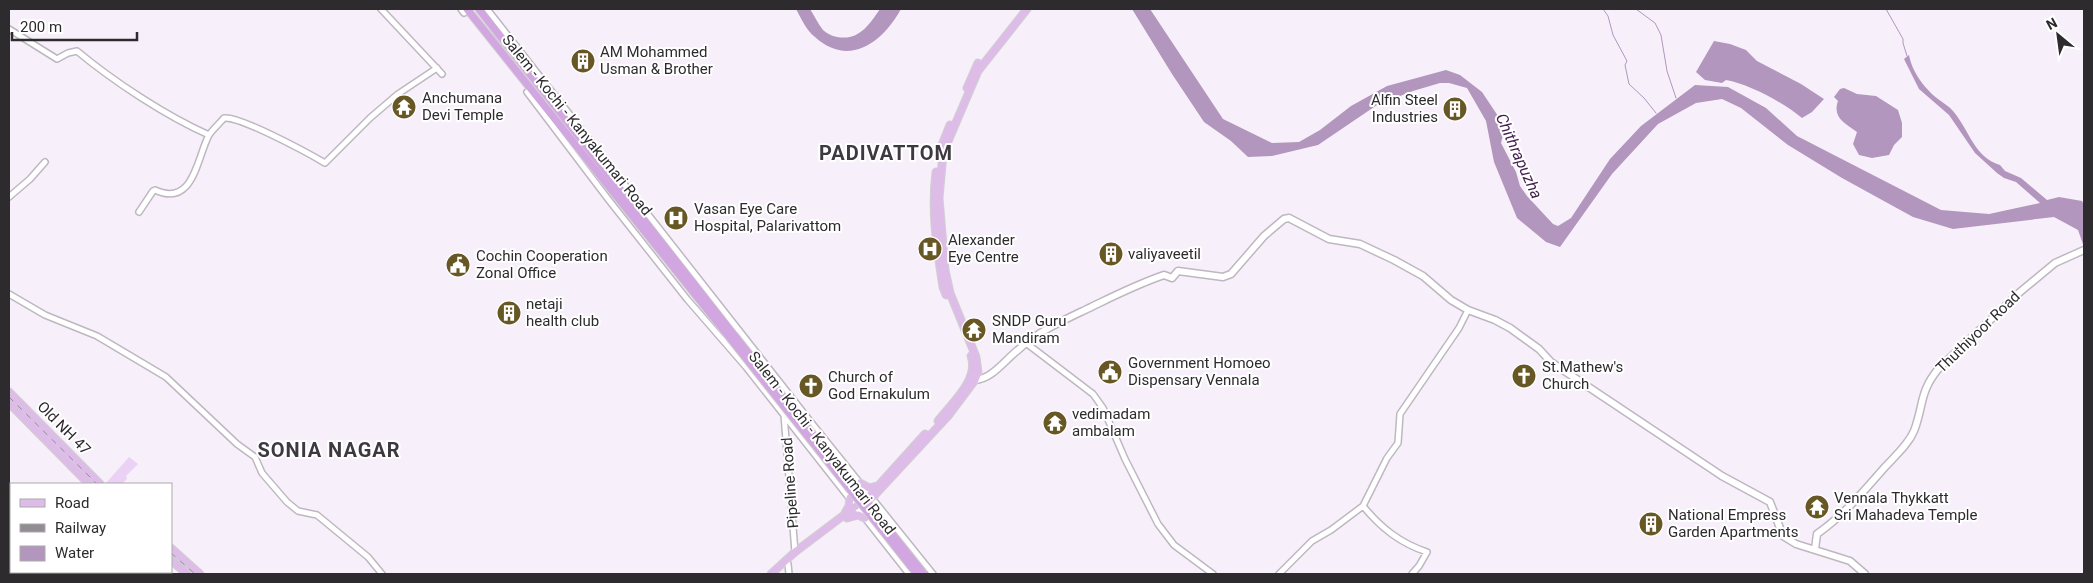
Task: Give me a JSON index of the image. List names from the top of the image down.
{
  "streets": {
    "highway": ["Salem - Kochi - Kanyakumari Road"],
    "main road": ["Thuthiyoor Road", "Old NH 47"],
    "street": ["Pipeline Road"]
  },
  "crossings": [
    ["Salem - Kochi - Kanyakumari Road", "Pipeline Road"]
  ],
  "districts": ["PADIVATTOM", "SONIA NAGAR"],
  "water": ["Chithrapuzha"],
  "places": {
    "building": [
      "AM Mohammed Usman & Brother",
      "Alfin Steel Industries",
      "valiyaveetil",
      "netaji health club",
      "National Empress Garden Apartments"
    ],
    "temple": [
      "Anchumana Devi Temple",
      "SNDP Guru Mandiram",
      "vedimadam ambalam",
      "Vennala Thykkatt Sri Mahadeva Temple"
    ],
    "hospital": ["Vasan Eye Care Hospital, Palarivattom", "Alexander Eye Centre"],
    "public building": ["Cochin Cooperation Zonal Office", "Government Homoeo Dispensary Vennala"],
    "church": ["St.Mathew's Church", "Church of God Ernakulum"]
  },
  "legend": ["Road", "Railway", "Water"],
  "scale_bar": "200 m",
  "north": "top left"
}
